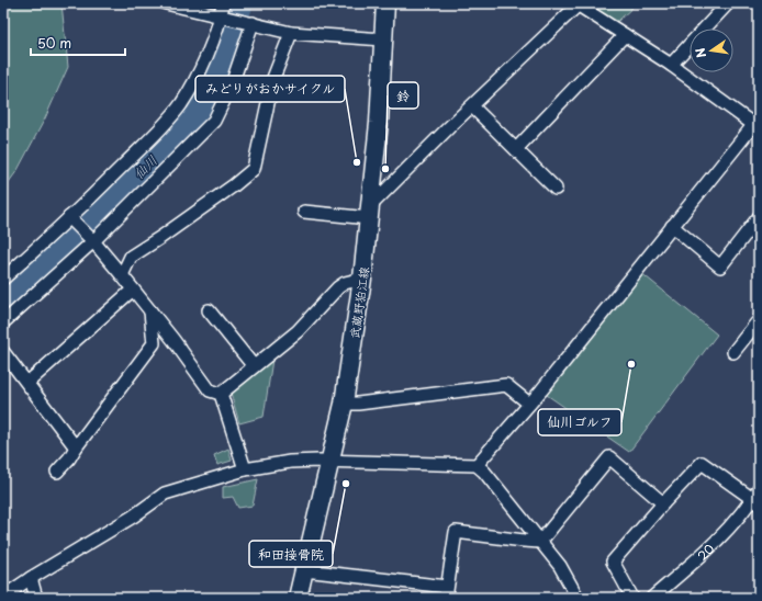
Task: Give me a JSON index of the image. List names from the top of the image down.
{
  "streets": {
    "main road": ["武蔵野狛江線"],
    "street": ["20"]
  },
  "water": ["仙川"],
  "places": [
    "みどりがおかサイクル",
    "鈴",
    "仙川ゴルフ",
    "和田接骨院"
  ],
  "scale_bar": "50 m",
  "north": "left"
}
